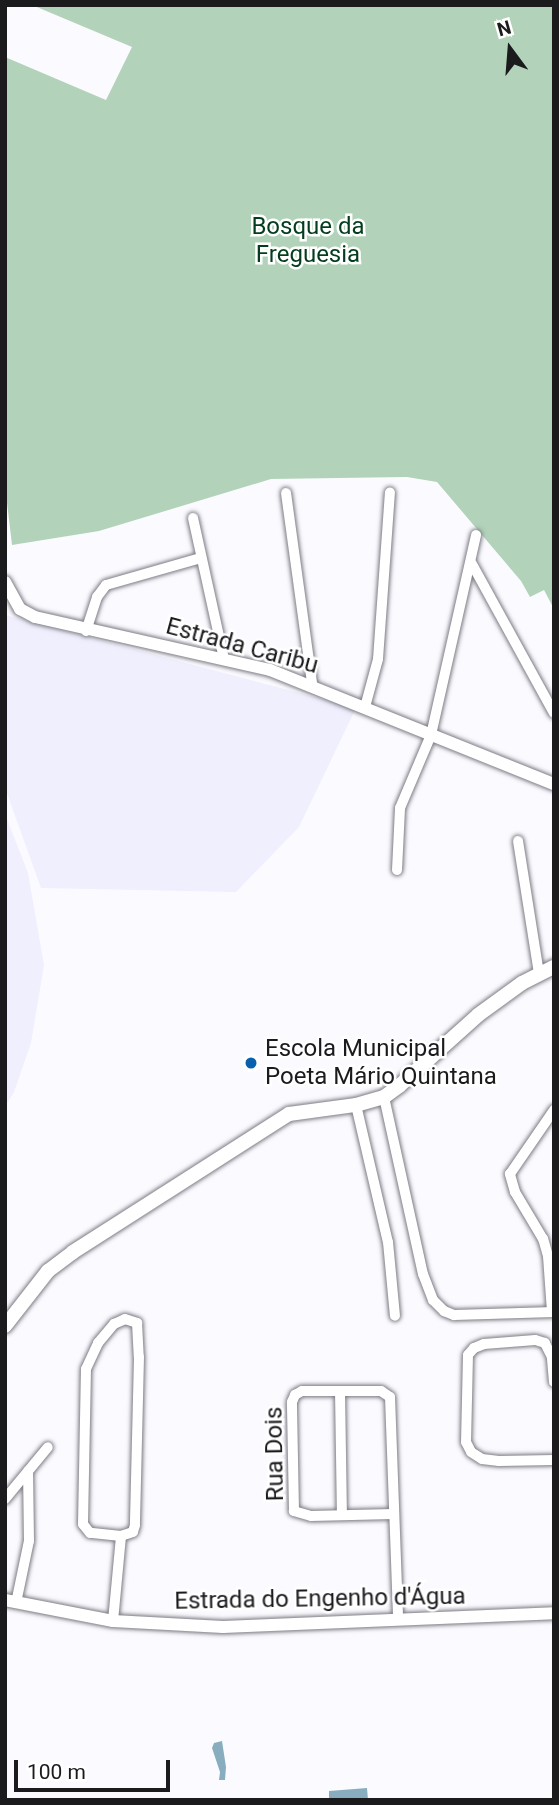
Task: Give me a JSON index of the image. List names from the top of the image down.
{
  "streets": {
    "street": ["Estrada Caribu", "Rua Dois", "Estrada do Engenho d'Água"]
  },
  "crossings": [
    ["Rua Dois", "Estrada do Engenho d'Água"]
  ],
  "parks": ["Bosque da Freguesia"],
  "places": ["Escola Municipal Poeta Mário Quintana"],
  "scale_bar": "100 m",
  "north": "top"
}
